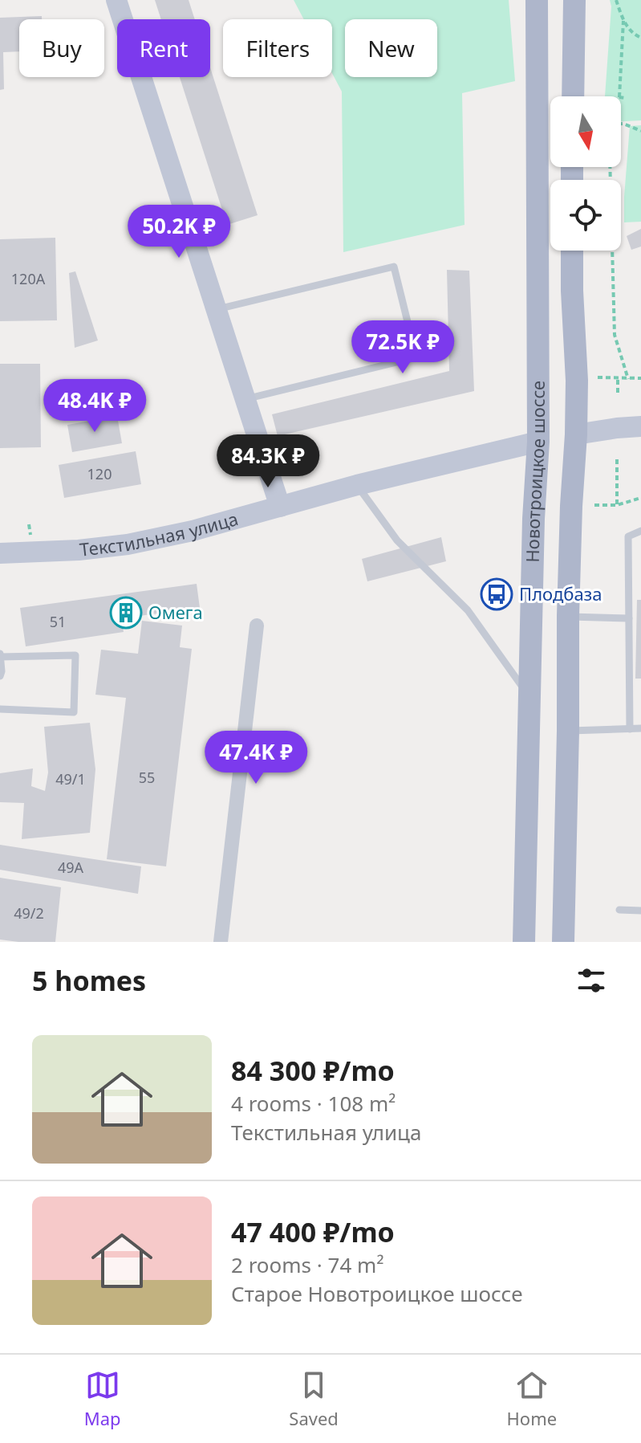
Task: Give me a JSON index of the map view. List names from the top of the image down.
{
  "streets": {
    "main road": ["Новотроицкое шоссе", "Текстильная улица"]
  },
  "crossings": [
    ["Новотроицкое шоссе", "Текстильная улица"]
  ],
  "places": {
    "bus stop": ["Плодбаза"],
    "building": ["Омега"]
  },
  "house_numbers": [
    "120А",
    "120",
    "51",
    "55",
    "49/1",
    "49А",
    "49/2"
  ],
  "north": "bottom",
  "page": {
    "chip": [
      "Buy",
      "Rent",
      "Filters",
      "New"
    ],
    "price": [
      "50.2K ₽",
      "72.5K ₽",
      "48.4K ₽",
      "84.3K ₽",
      "47.4K ₽"
    ],
    "heading": "5 homes",
    "list": [
      {
        "name": "84 300 ₽/mo",
        "note": "4 rooms · 108 m² · Текстильная улица"
      },
      {
        "name": "47 400 ₽/mo",
        "note": "2 rooms · 74 m² · Старое Новотроицкое шоссе"
      }
    ],
    "tabs": ["Map", "Saved", "Home"]
  }
}
